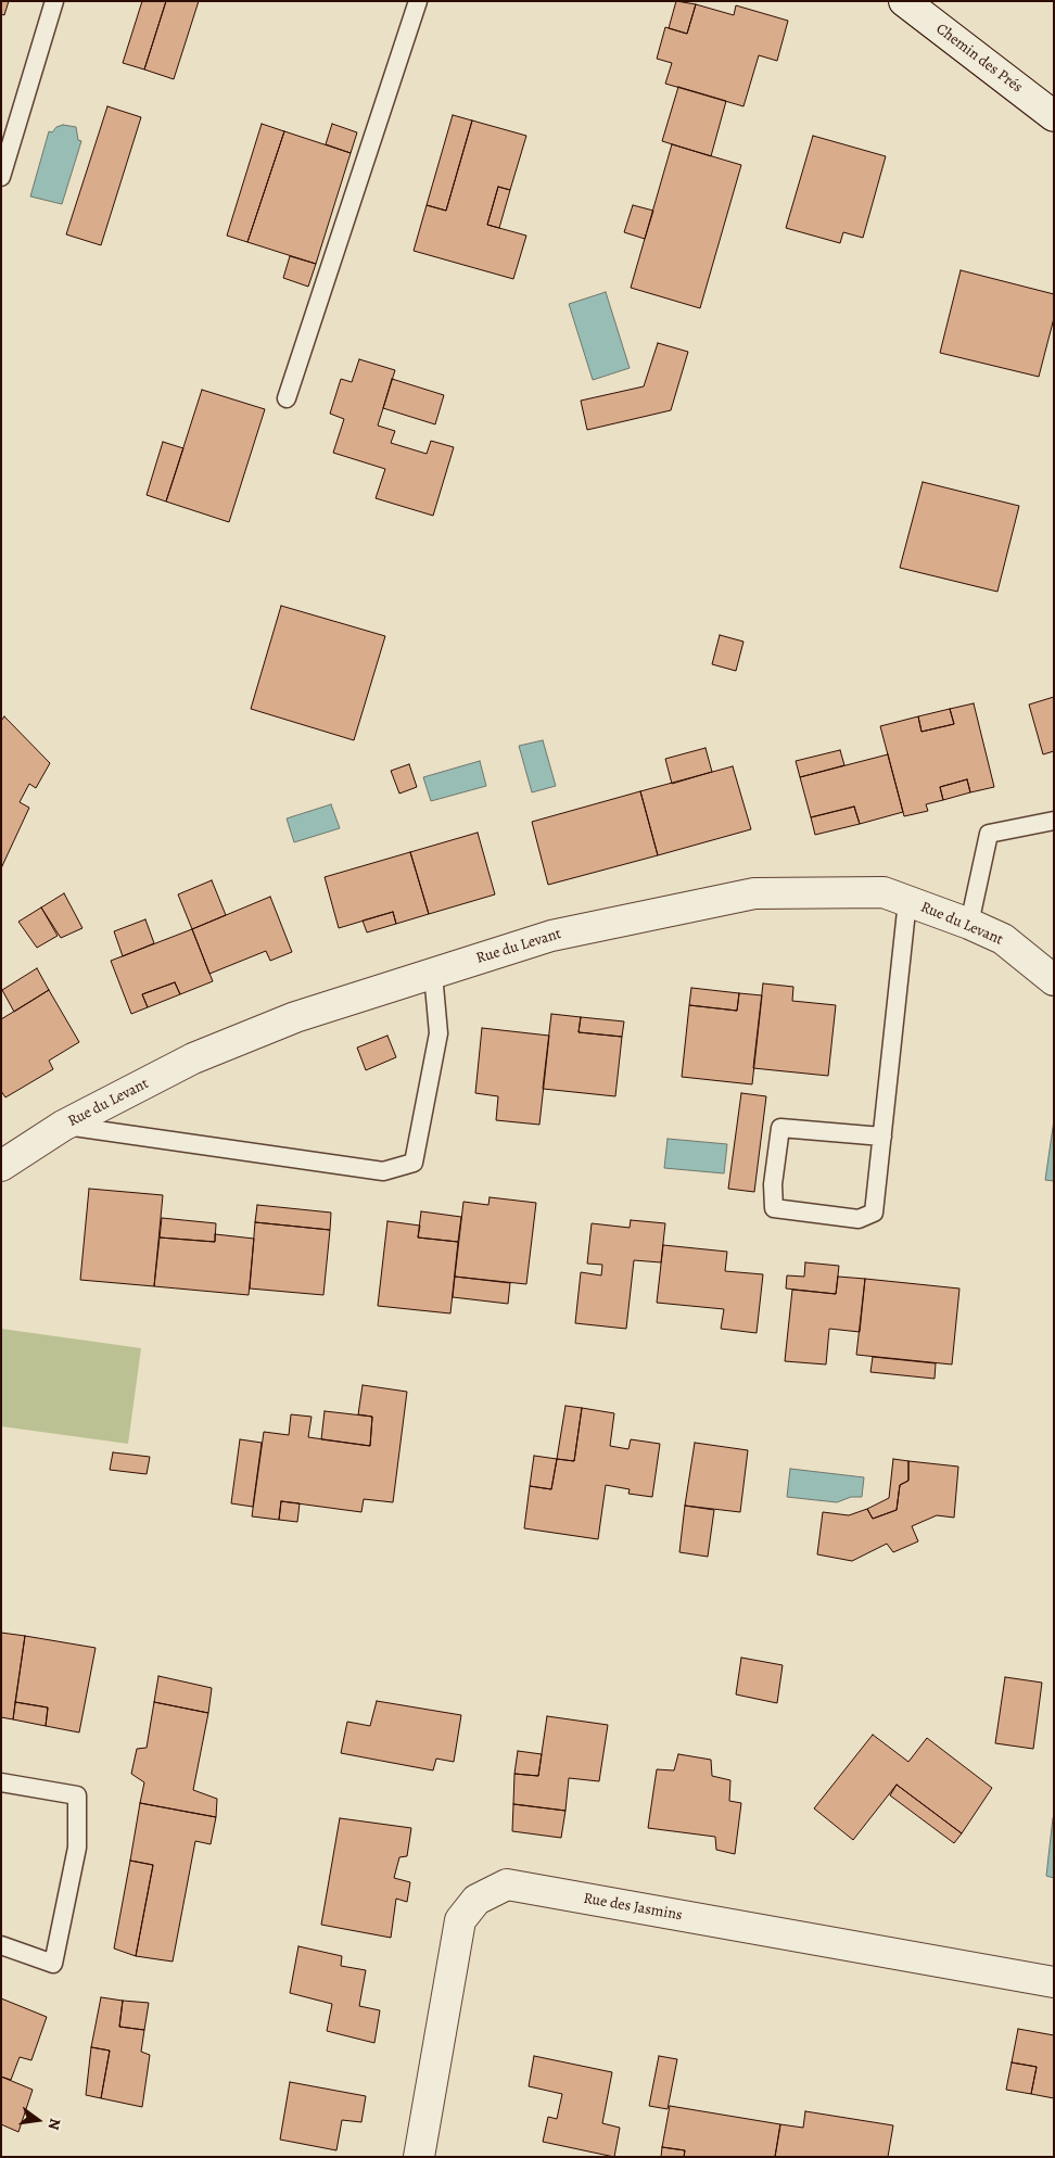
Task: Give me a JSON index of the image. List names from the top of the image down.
{
  "streets": {
    "street": ["Chemin des Prés", "Rue du Levant", "Rue des Jasmins"]
  },
  "north": "right"
}
